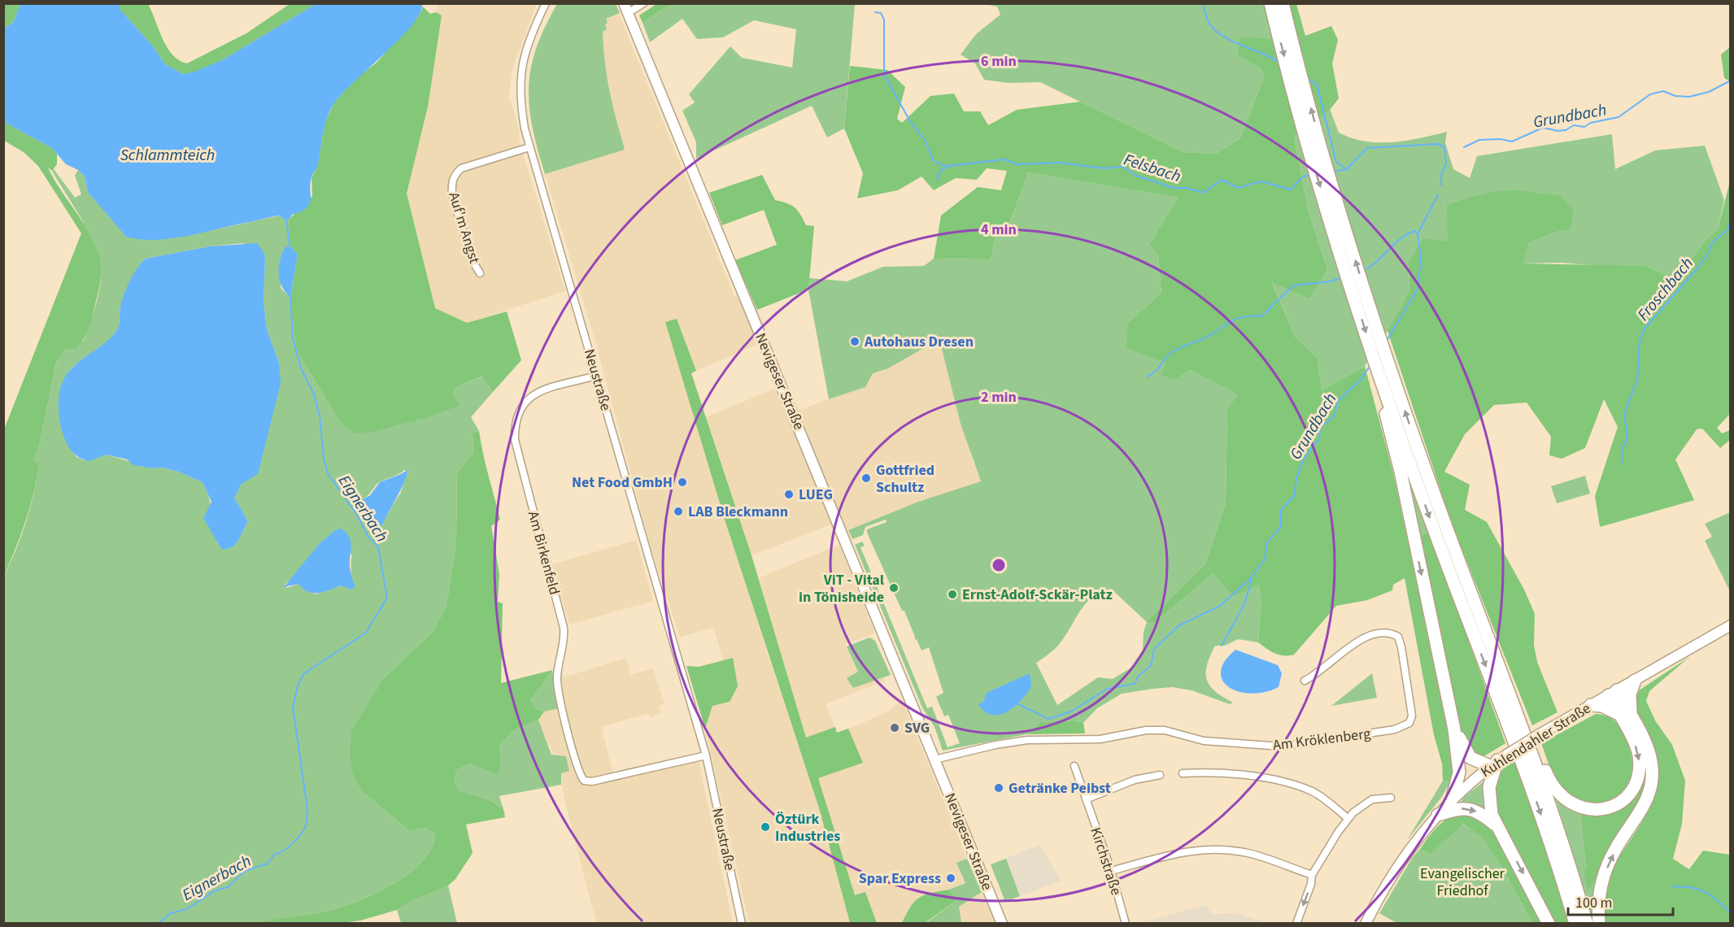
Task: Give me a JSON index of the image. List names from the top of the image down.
{
  "streets": {
    "main road": ["Nevigeser Straße", "Kuhlendahler Straße"],
    "street": [
      "Auf'm Angst",
      "Neustraße",
      "Am Birkenfeld",
      "Am Kröklenberg",
      "Kirchstraße"
    ]
  },
  "crossings": [
    ["Auf'm Angst", "Neustraße"],
    ["Neustraße", "Am Birkenfeld"],
    ["Nevigeser Straße", "Am Kröklenberg"]
  ],
  "water": [
    "Grundbach",
    "Schlammteich",
    "Felsbach",
    "Froschbach",
    "Eignerbach"
  ],
  "parks": ["Evangelischer Friedhof"],
  "places": [
    "Autohaus Dresen",
    "Gottfried Schultz",
    "Net Food GmbH",
    "LUEG",
    "LAB Bleckmann",
    "ViT - Vital in Tönisheide",
    "Ernst-Adolf-Sckär-Platz",
    "SVG",
    "Getränke Peibst",
    "Öztürk Industries",
    "Spar Express"
  ],
  "scale_bar": "100 m",
  "rings": ["6 min", "4 min", "2 min"]
}
